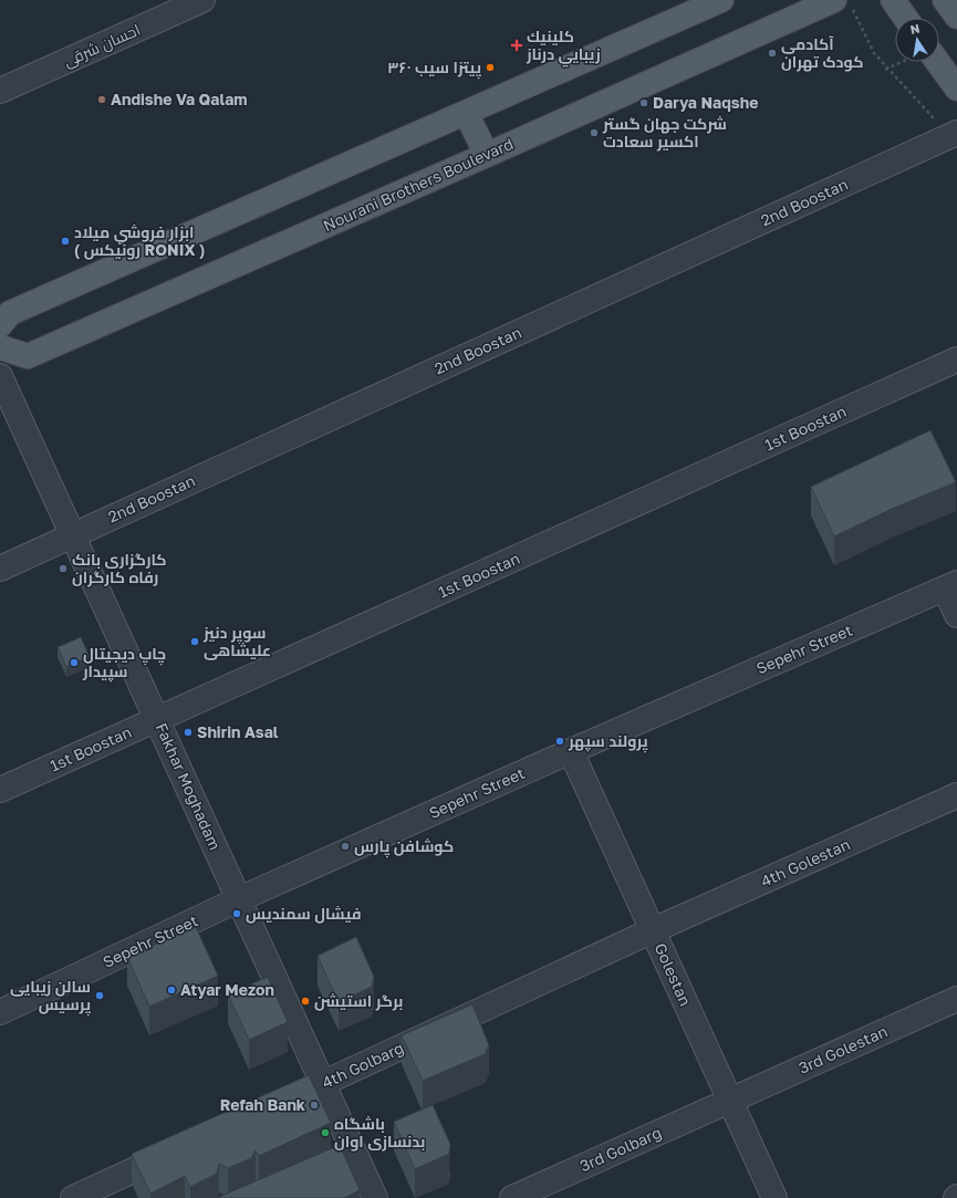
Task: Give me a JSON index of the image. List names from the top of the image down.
{
  "streets": {
    "main road": ["Nourani Brothers Boulevard"],
    "street": [
      "احسان شرقی",
      "2nd Boostan",
      "1st Boostan",
      "Sepehr Street",
      "Fakhar Moghadam",
      "4th Golestan",
      "Golestan",
      "3rd Golestan",
      "4th Golbarg",
      "3rd Golbarg"
    ]
  },
  "crossings": [
    ["2nd Boostan", "Fakhar Moghadam"],
    ["1st Boostan", "Fakhar Moghadam"],
    ["Sepehr Street", "Fakhar Moghadam"],
    ["Sepehr Street", "Golestan"],
    ["Fakhar Moghadam", "4th Golbarg"],
    ["4th Golestan", "Golestan"],
    ["4th Golestan", "4th Golbarg"],
    ["Golestan", "3rd Golestan"],
    ["Golestan", "4th Golbarg"],
    ["Golestan", "3rd Golbarg"],
    ["3rd Golestan", "3rd Golbarg"]
  ],
  "places": {
    "health": ["كلينيك زيبايي درناز"],
    "other": [
      "آکادمی کودک تهران",
      "پیتزا سیب ٣۶٠",
      "Andishe Va Qalam",
      "Darya Naqshe",
      "شرکت جهان گستر اکسیر سعادت",
      "ابزار فروشي ميلاد ( رونیکس RONIX )",
      "کارگزاری بانک رفاه کارگران",
      "سوپر دنيز عليشاهى",
      "چاپ دیجیتال سپیدار",
      "Shirin Asal",
      "پرولند سپهر",
      "کوشافن پارس",
      "فیشال سمندیس",
      "Atyar Mezon",
      "سالن زیبایی پرسیس",
      "برگر استیشن",
      "Refah Bank",
      "باشگاه بدنسازی اوان"
    ]
  },
  "north": "top"
}
